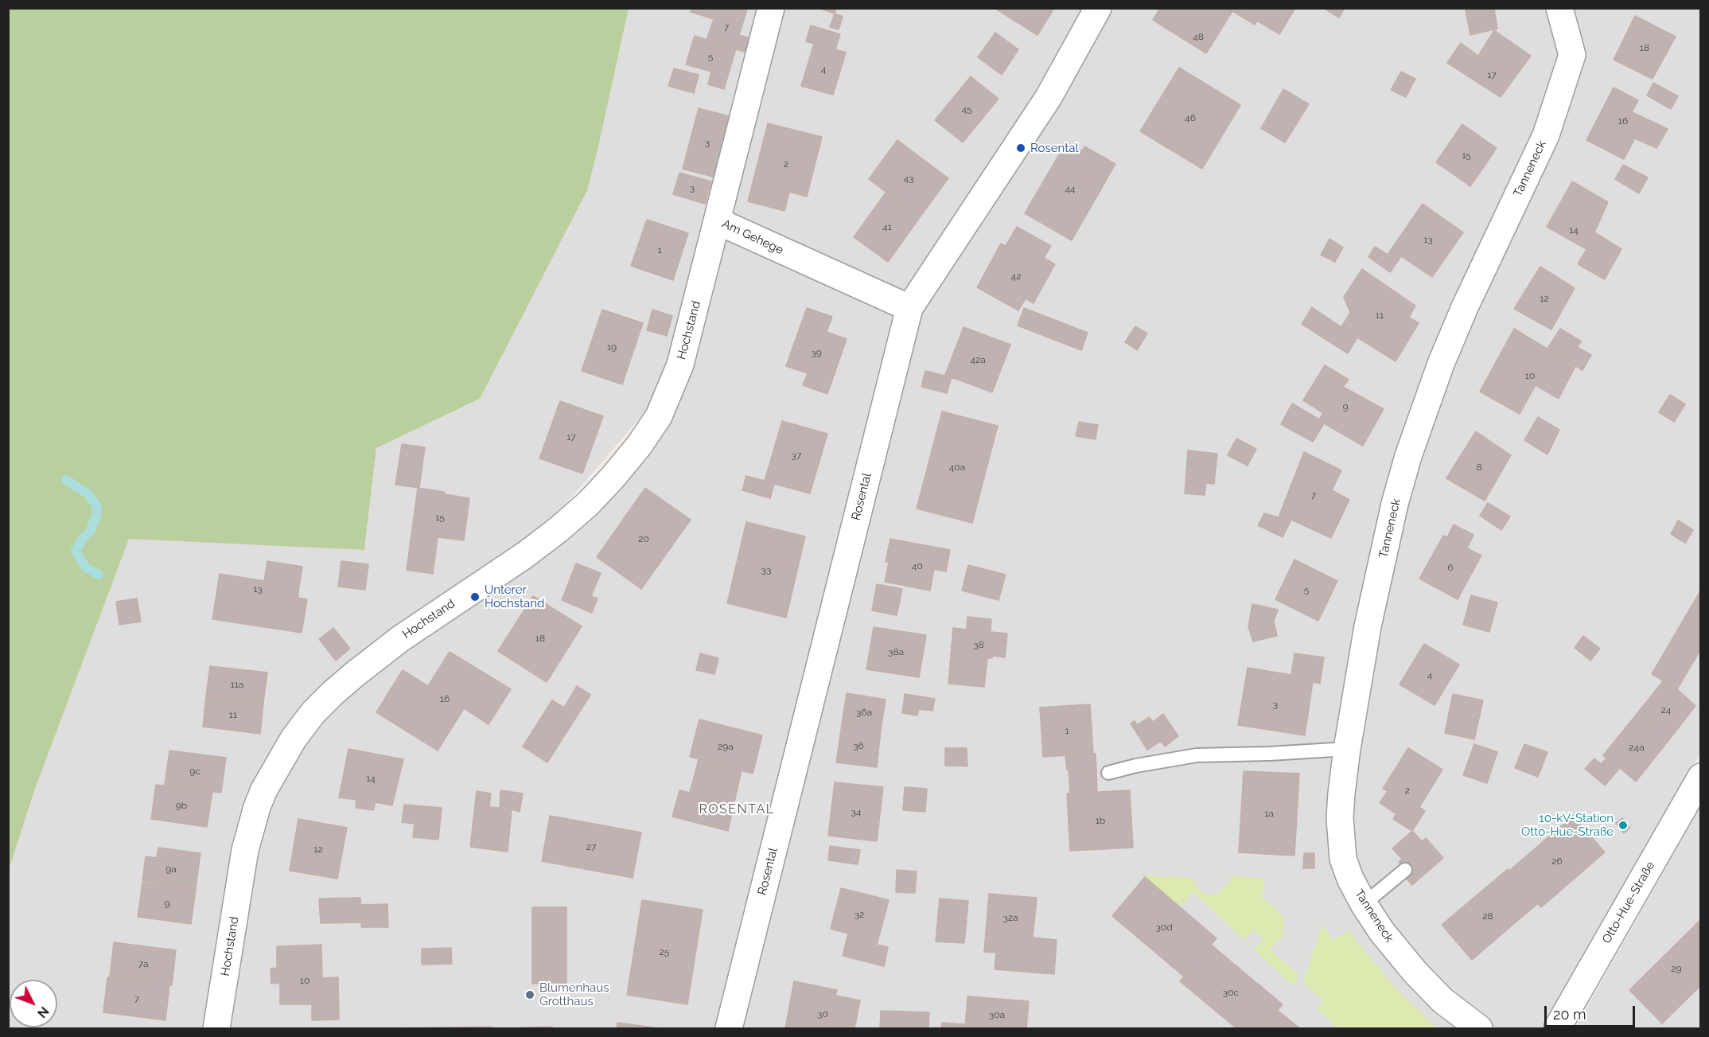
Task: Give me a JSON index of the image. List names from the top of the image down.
{
  "streets": {
    "street": [
      "Tanneneck",
      "Am Gehege",
      "Hochstand",
      "Rosental",
      "Otto-Hue-Straße"
    ]
  },
  "crossings": [
    ["Am Gehege", "Hochstand"],
    ["Am Gehege", "Rosental"]
  ],
  "districts": ["ROSENTAL"],
  "places": [
    "Rosental",
    "Unterer Hochstand",
    "10-kV-Station Otto-Hue-Straße",
    "Blumenhaus Grotthaus"
  ],
  "house_numbers": [
    "7",
    "48",
    "18",
    "5",
    "4",
    "17",
    "45",
    "46",
    "16",
    "3",
    "15",
    "2",
    "43",
    "3",
    "44",
    "41",
    "14",
    "13",
    "1",
    "42",
    "12",
    "11",
    "19",
    "39",
    "42a",
    "10",
    "9",
    "17",
    "37",
    "40a",
    "8",
    "7",
    "15",
    "20",
    "40",
    "6",
    "33",
    "13",
    "5",
    "18",
    "38",
    "38a",
    "4",
    "11a",
    "16",
    "3",
    "24",
    "36a",
    "11",
    "1",
    "36",
    "29a",
    "24a",
    "9c",
    "14",
    "2",
    "9b",
    "34",
    "1a",
    "1b",
    "27",
    "12",
    "26",
    "9a",
    "9",
    "32",
    "28",
    "32a",
    "30d",
    "25",
    "7a",
    "29",
    "10",
    "30c",
    "7",
    "30",
    "30a"
  ],
  "scale_bar": "20 m",
  "north": "bottom right"
}
